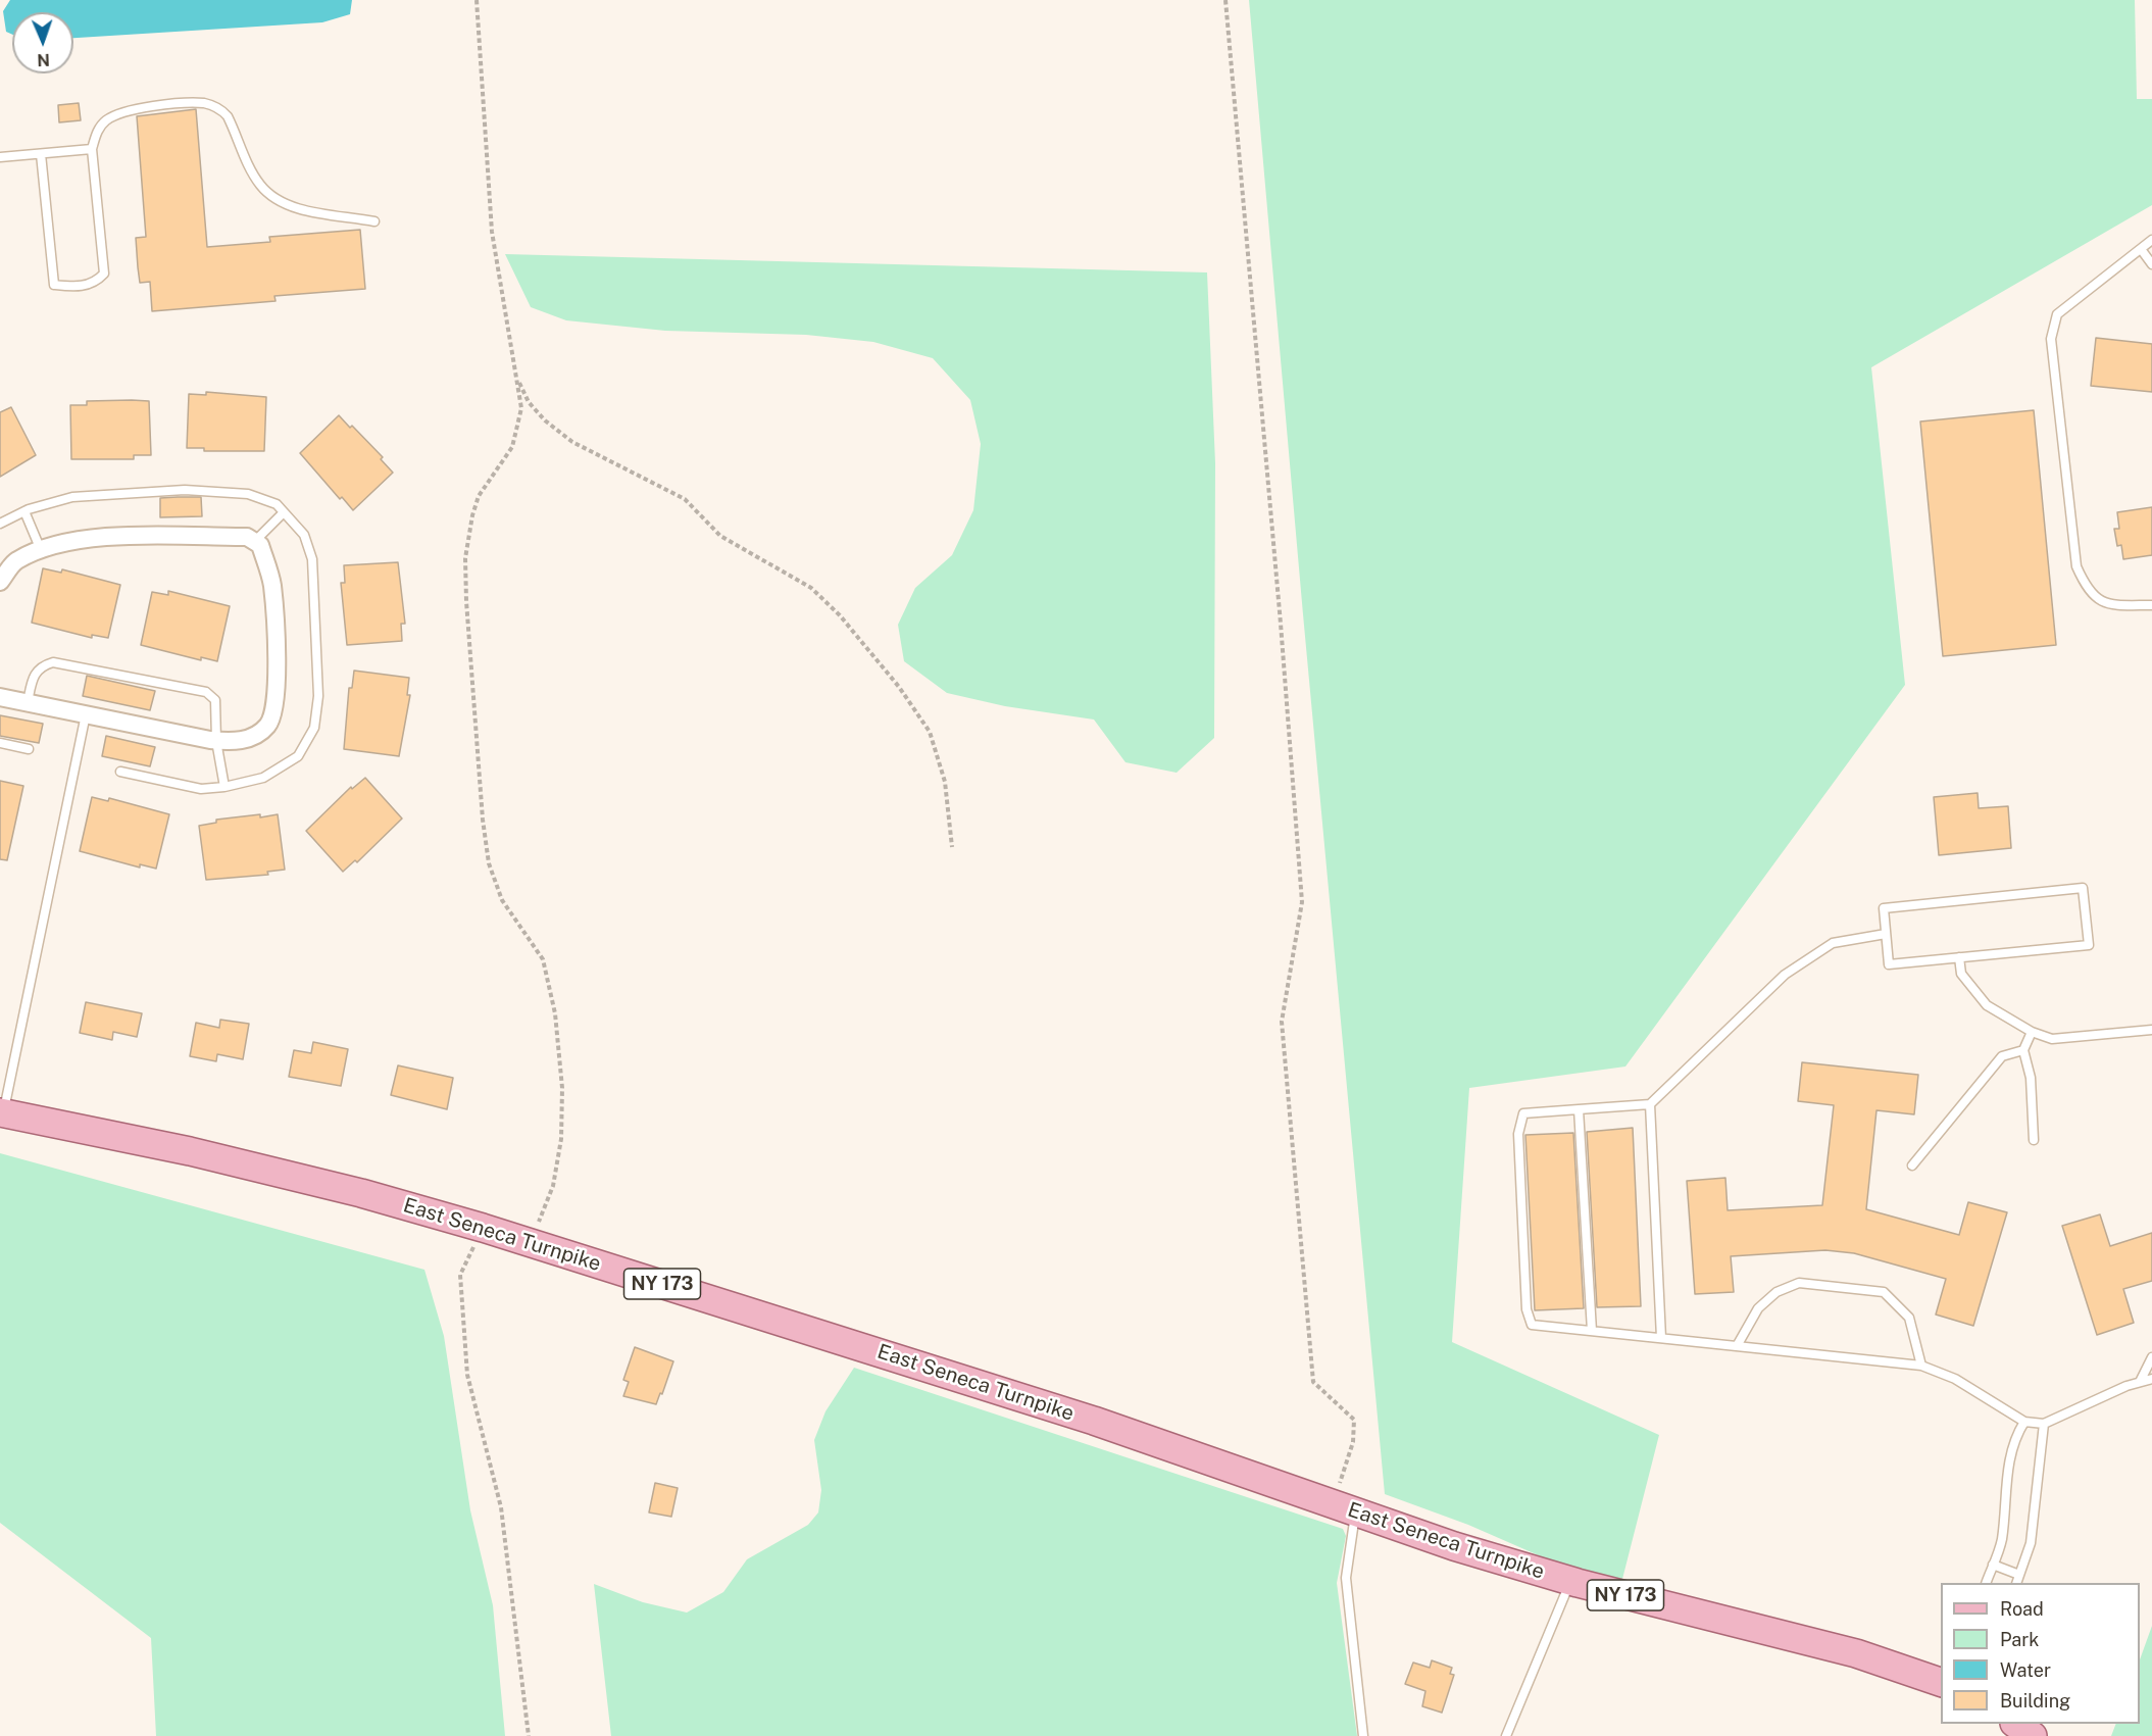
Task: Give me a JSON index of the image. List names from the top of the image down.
{
  "streets": {
    "main road": ["East Seneca Turnpike", "NY 173"]
  },
  "legend": [
    "Road",
    "Park",
    "Water",
    "Building"
  ],
  "north": "bottom"
}
